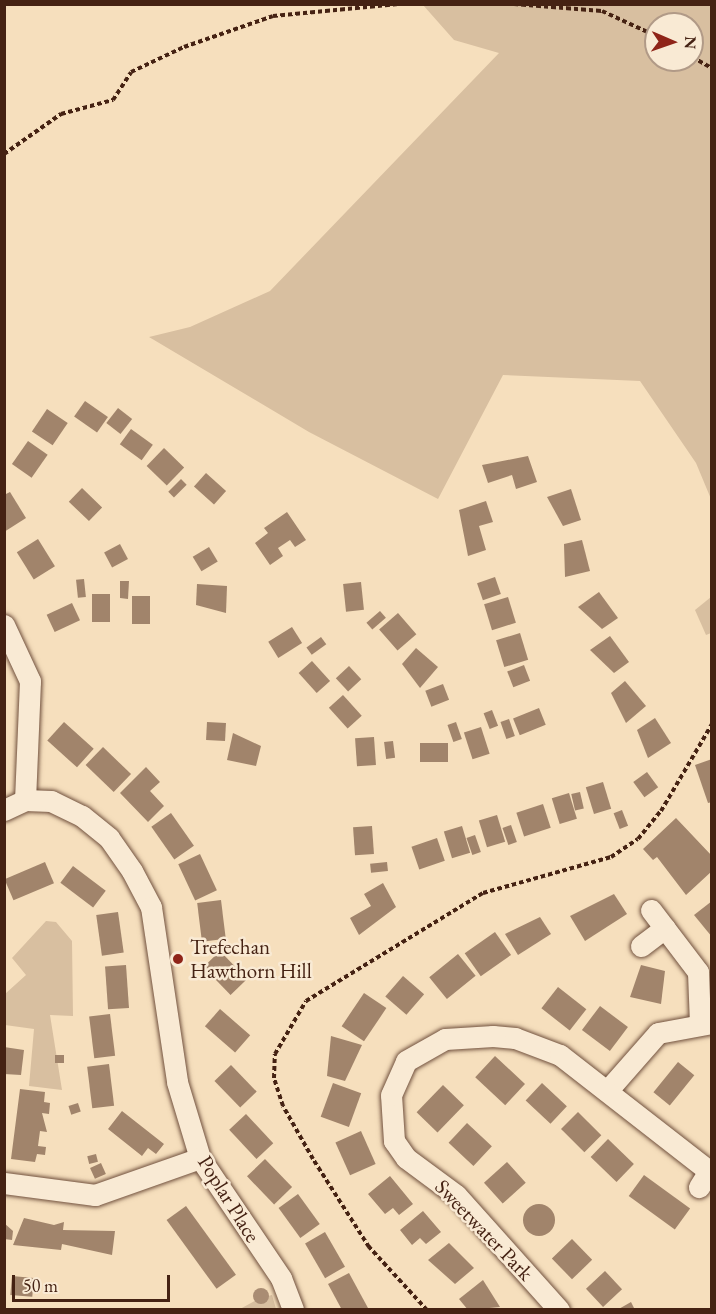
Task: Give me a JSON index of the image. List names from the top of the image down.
{
  "streets": {
    "street": ["Poplar Place", "Sweetwater Park"]
  },
  "places": ["Trefechan Hawthorn Hill"],
  "scale_bar": "50 m",
  "north": "right"
}
